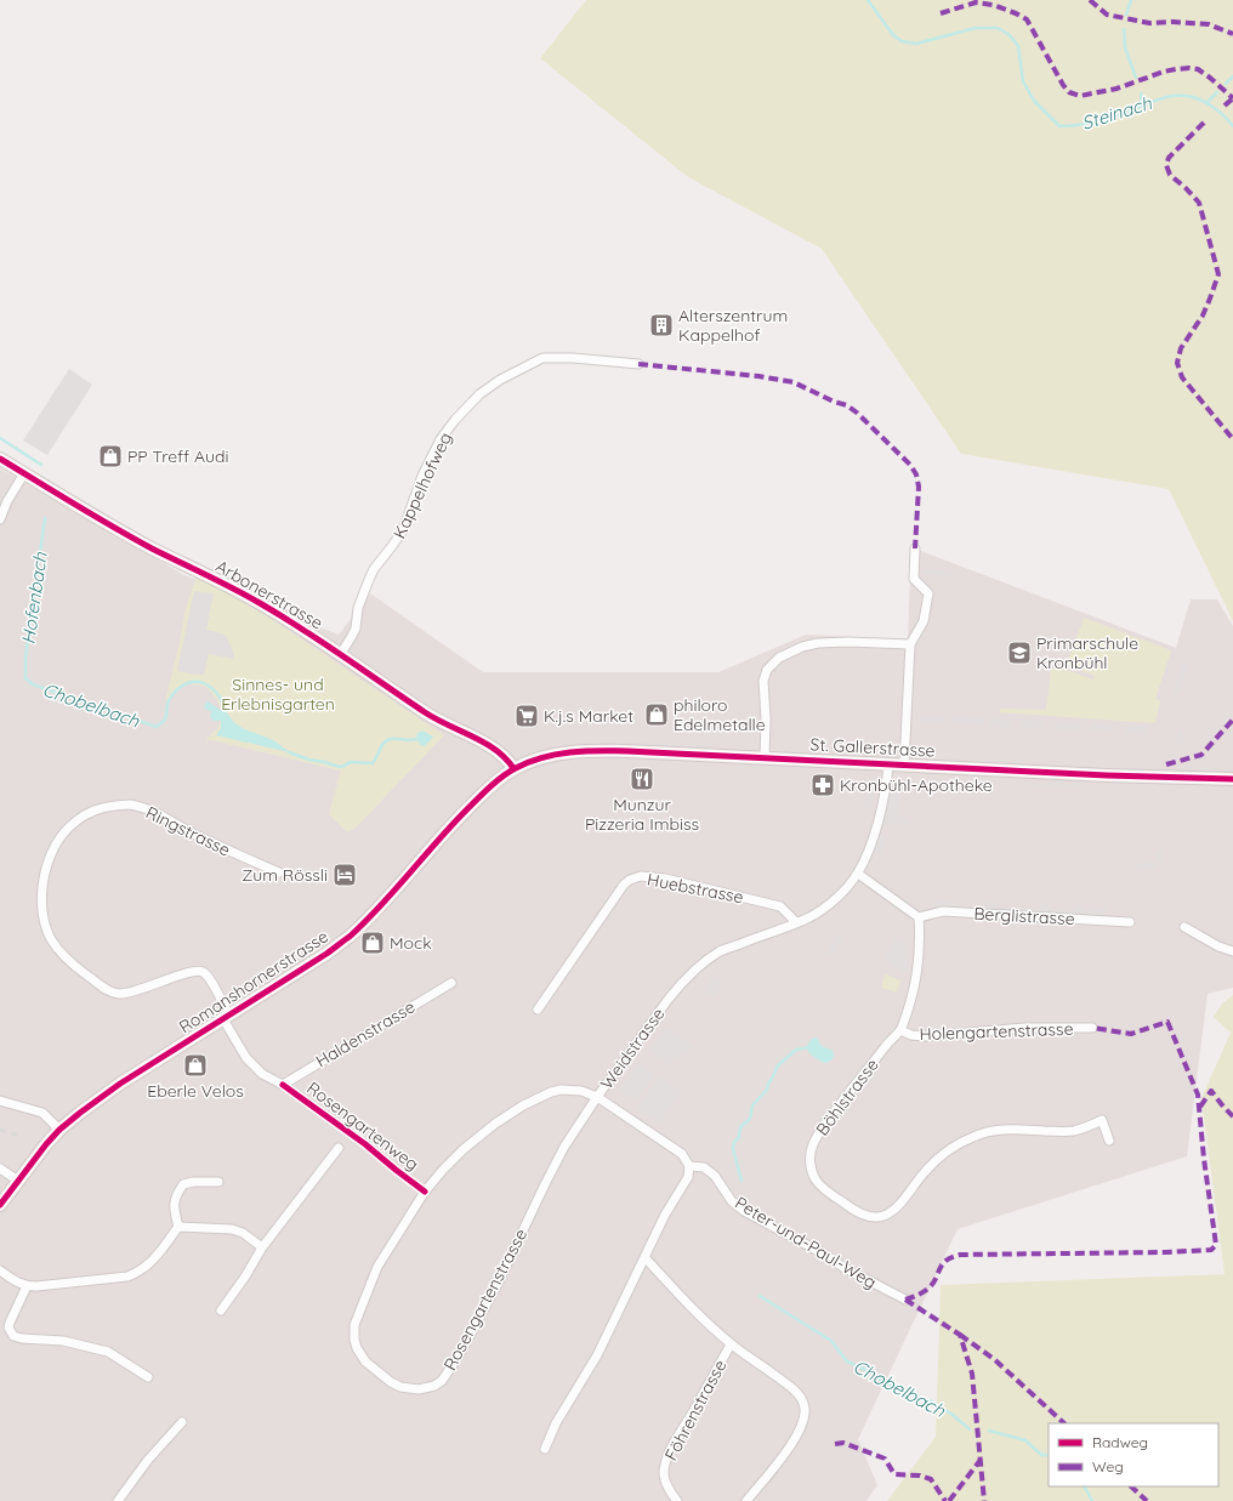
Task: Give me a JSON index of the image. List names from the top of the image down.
{
  "streets": {
    "main road": ["Arbonerstrasse", "St. Gallerstrasse", "Romanshornerstrasse"],
    "street": [
      "Kappelhofweg",
      "Ringstrasse",
      "Huebstrasse",
      "Berglistrasse",
      "Holengartenstrasse",
      "Haldenstrasse",
      "Weidstrasse",
      "Böhlstrasse",
      "Peter-und-Paul-Weg",
      "Rosengartenstrasse",
      "Föhrenstrasse"
    ],
    "cycle path": ["Rosengartenweg"]
  },
  "crossings": [
    ["Kappelhofweg", "Arbonerstrasse"],
    ["Arbonerstrasse", "St. Gallerstrasse"],
    ["Arbonerstrasse", "Romanshornerstrasse"],
    ["St. Gallerstrasse", "Romanshornerstrasse"],
    ["St. Gallerstrasse", "Weidstrasse"],
    ["Ringstrasse", "Romanshornerstrasse"],
    ["Ringstrasse", "Haldenstrasse"],
    ["Huebstrasse", "Weidstrasse"],
    ["Berglistrasse", "Böhlstrasse"],
    ["Romanshornerstrasse", "Haldenstrasse"],
    ["Holengartenstrasse", "Böhlstrasse"],
    ["Weidstrasse", "Peter-und-Paul-Weg"],
    ["Weidstrasse", "Rosengartenstrasse"]
  ],
  "water": ["Steinach", "Hofenbach", "Chobelbach"],
  "parks": ["Sinnes- und Erlebnisgarten"],
  "places": {
    "building": ["Alterszentrum Kappelhof"],
    "shop": [
      "PP Treff Audi",
      "philoro Edelmetalle",
      "Mock",
      "Eberle Velos"
    ],
    "school or university": ["Primarschule Kronbühl"],
    "supermarket": ["K.j.s Market"],
    "restaurant": ["Munzur Pizzeria Imbiss"],
    "pharmacy": ["Kronbühl-Apotheke"],
    "hotel": ["Zum Rössli"]
  },
  "legend": ["Radweg", "Weg"]
}
